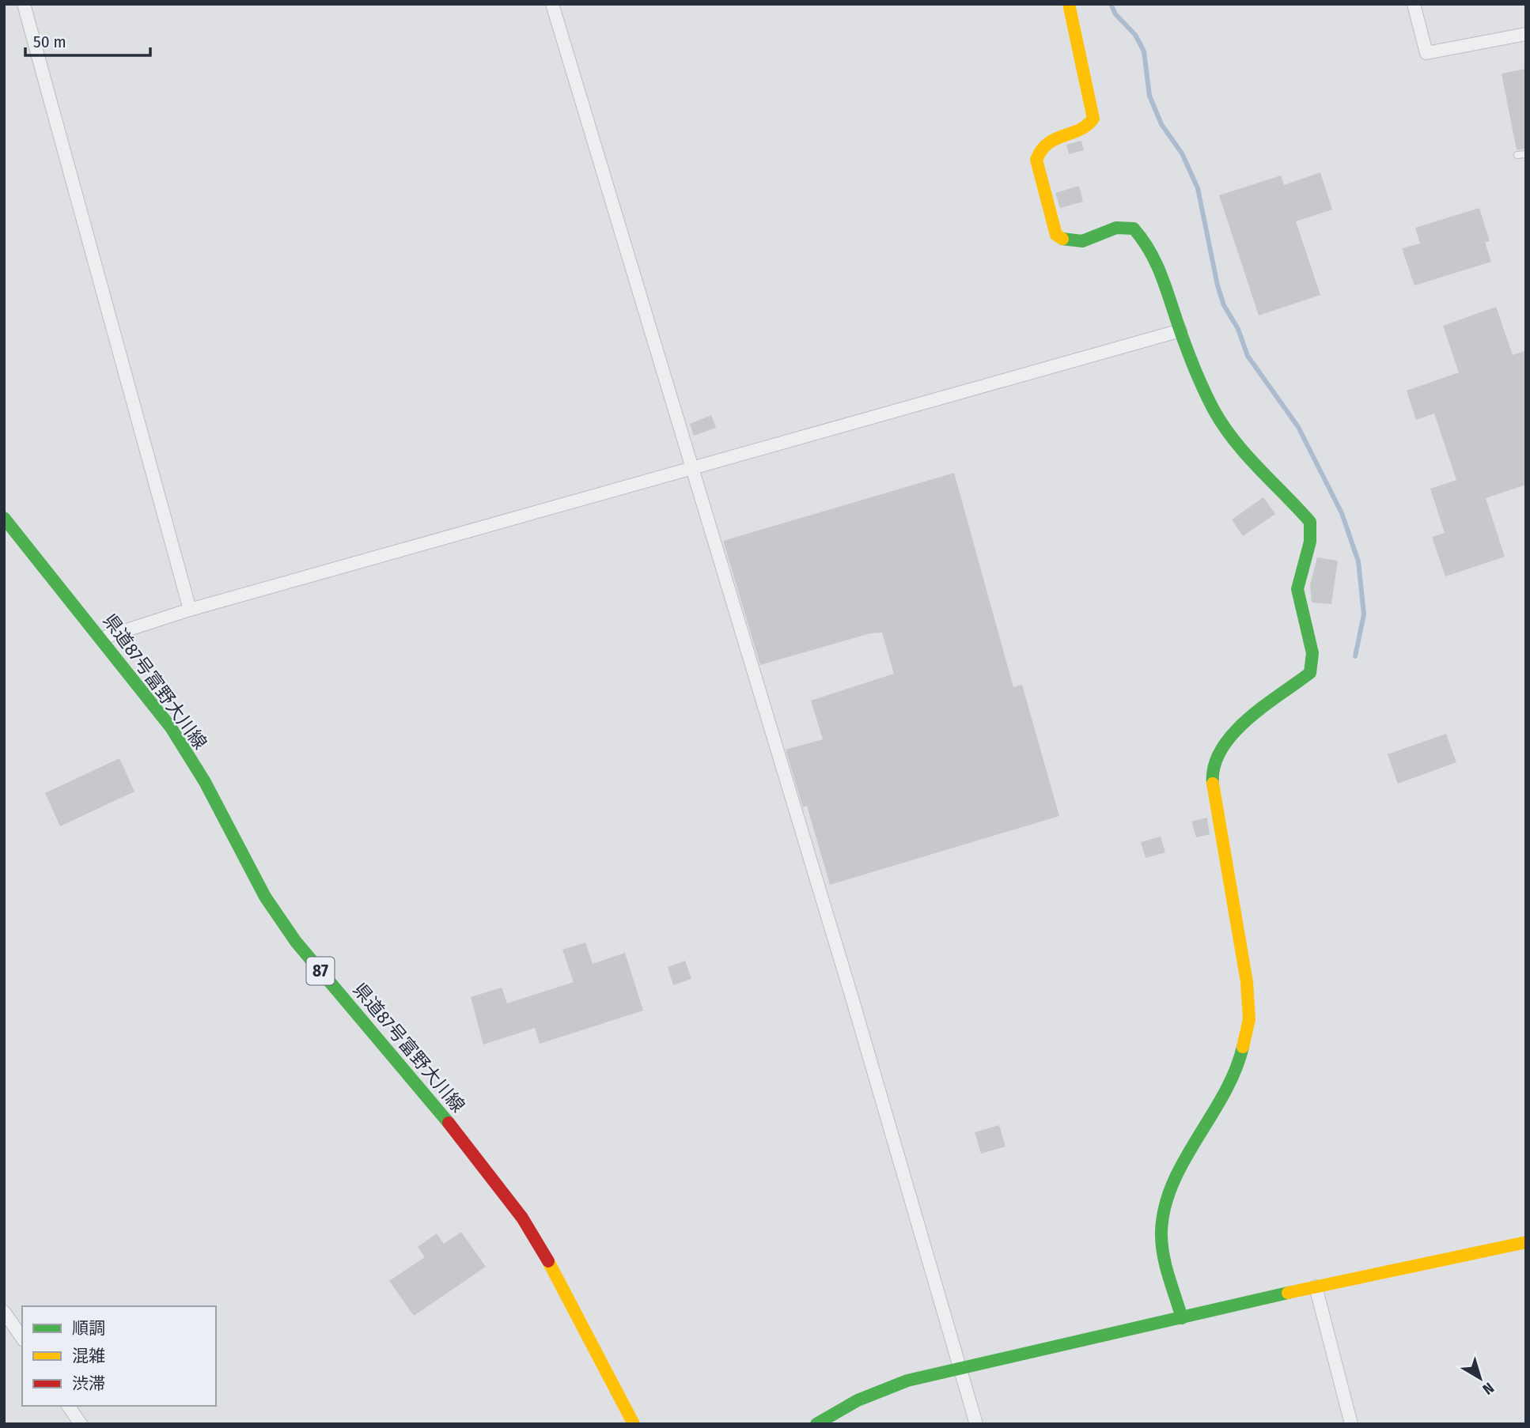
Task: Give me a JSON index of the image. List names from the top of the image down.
{
  "streets": {
    "street": ["県道87号富野大川線", "87"]
  },
  "legend": ["順調", "混雑", "渋滞"],
  "scale_bar": "50 m",
  "north": "bottom right"
}
